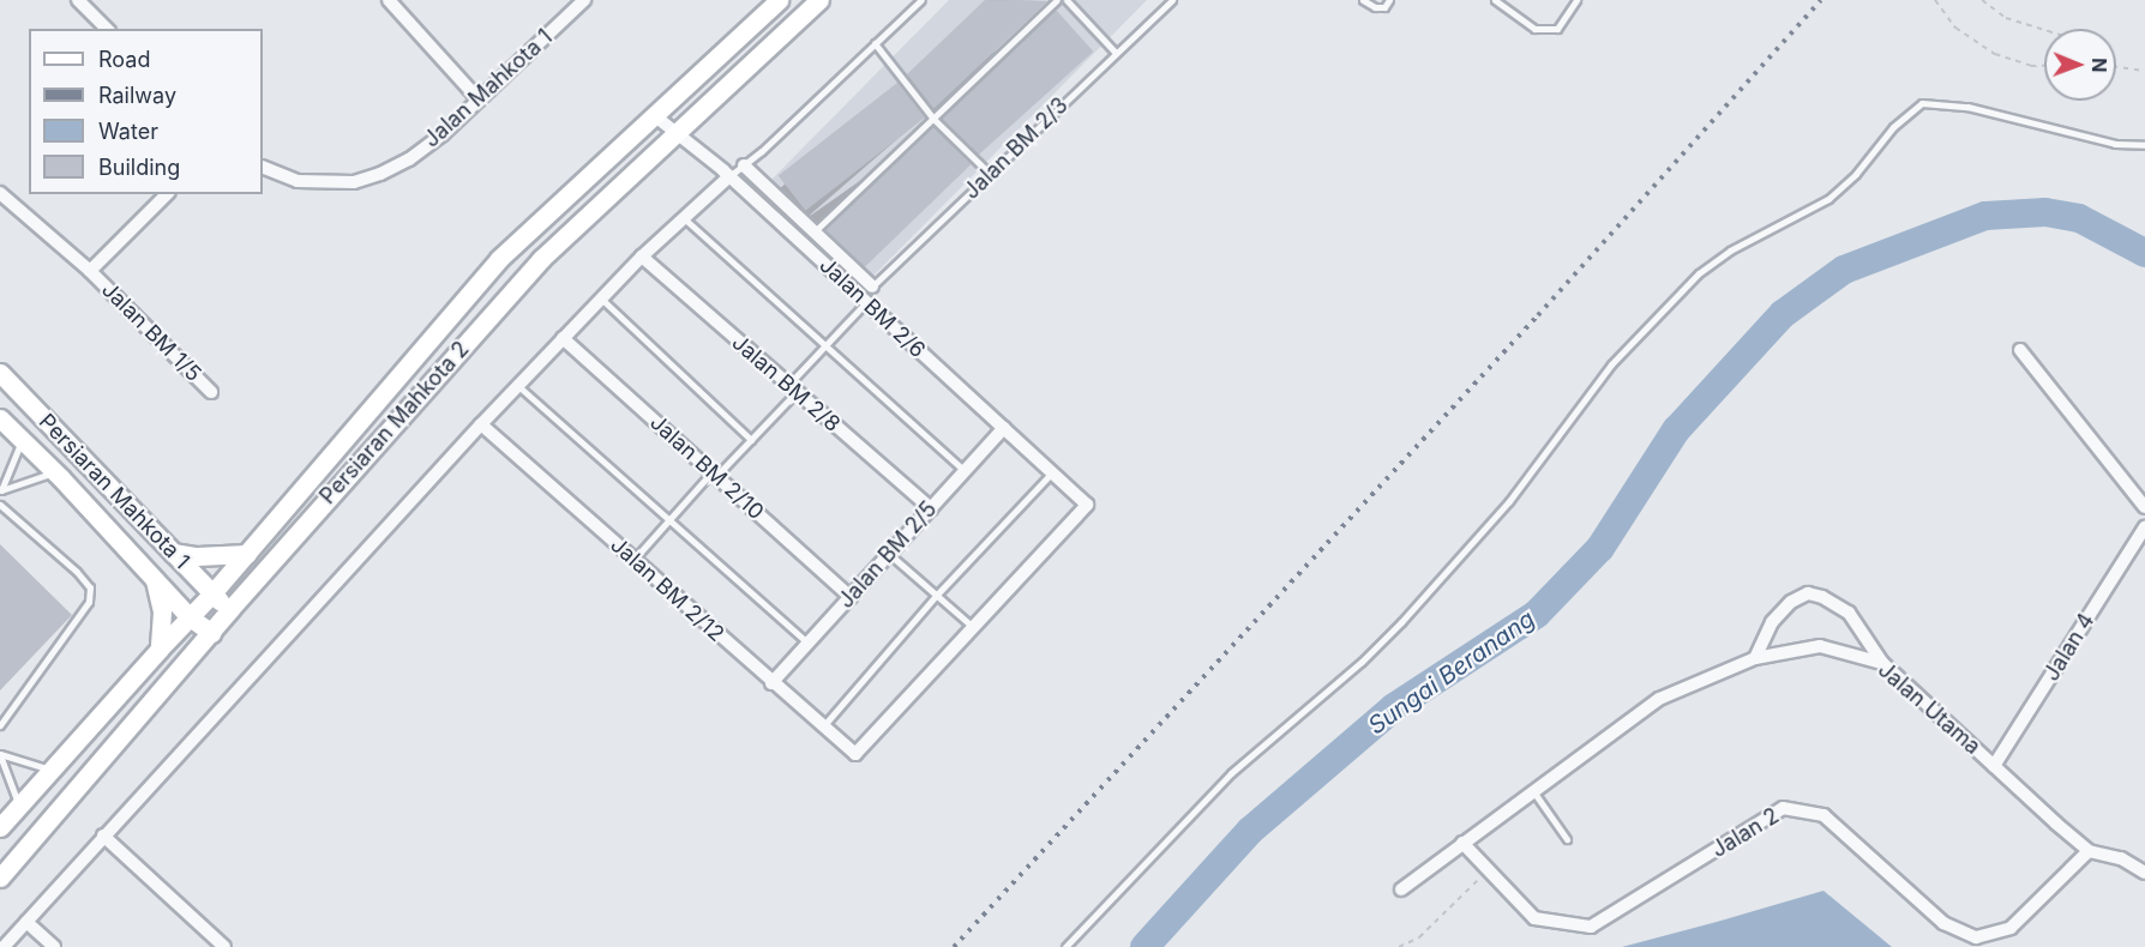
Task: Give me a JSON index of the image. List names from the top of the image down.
{
  "streets": {
    "main road": ["Persiaran Mahkota 2", "Persiaran Mahkota 1"],
    "street": [
      "Jalan Mahkota 1",
      "Jalan BM 2/6",
      "Jalan BM 1/5",
      "Jalan BM 2/8",
      "Jalan BM 2/10",
      "Jalan BM 2/5",
      "Jalan BM 2/12",
      "Jalan 4",
      "Jalan Utama",
      "Jalan 2"
    ],
    "lane": ["Jalan BM 2/3"]
  },
  "crossings": [
    ["Jalan BM 2/3", "Jalan BM 2/6"],
    ["Jalan BM 2/3", "Jalan BM 2/8"],
    ["Jalan BM 2/3", "Jalan BM 2/10"],
    ["Jalan BM 2/3", "Jalan BM 2/12"],
    ["Jalan BM 2/6", "Persiaran Mahkota 2"],
    ["Jalan BM 2/6", "Jalan BM 2/5"],
    ["Jalan BM 2/6", "Jalan BM 2/12"],
    ["Jalan BM 2/8", "Jalan BM 2/5"],
    ["Persiaran Mahkota 2", "Persiaran Mahkota 1"],
    ["Jalan BM 2/10", "Jalan BM 2/5"],
    ["Jalan BM 2/5", "Jalan BM 2/12"],
    ["Jalan 4", "Jalan Utama"],
    ["Jalan Utama", "Jalan 2"]
  ],
  "water": ["Sungai Beranang"],
  "legend": [
    "Road",
    "Railway",
    "Water",
    "Building"
  ],
  "north": "right"
}
